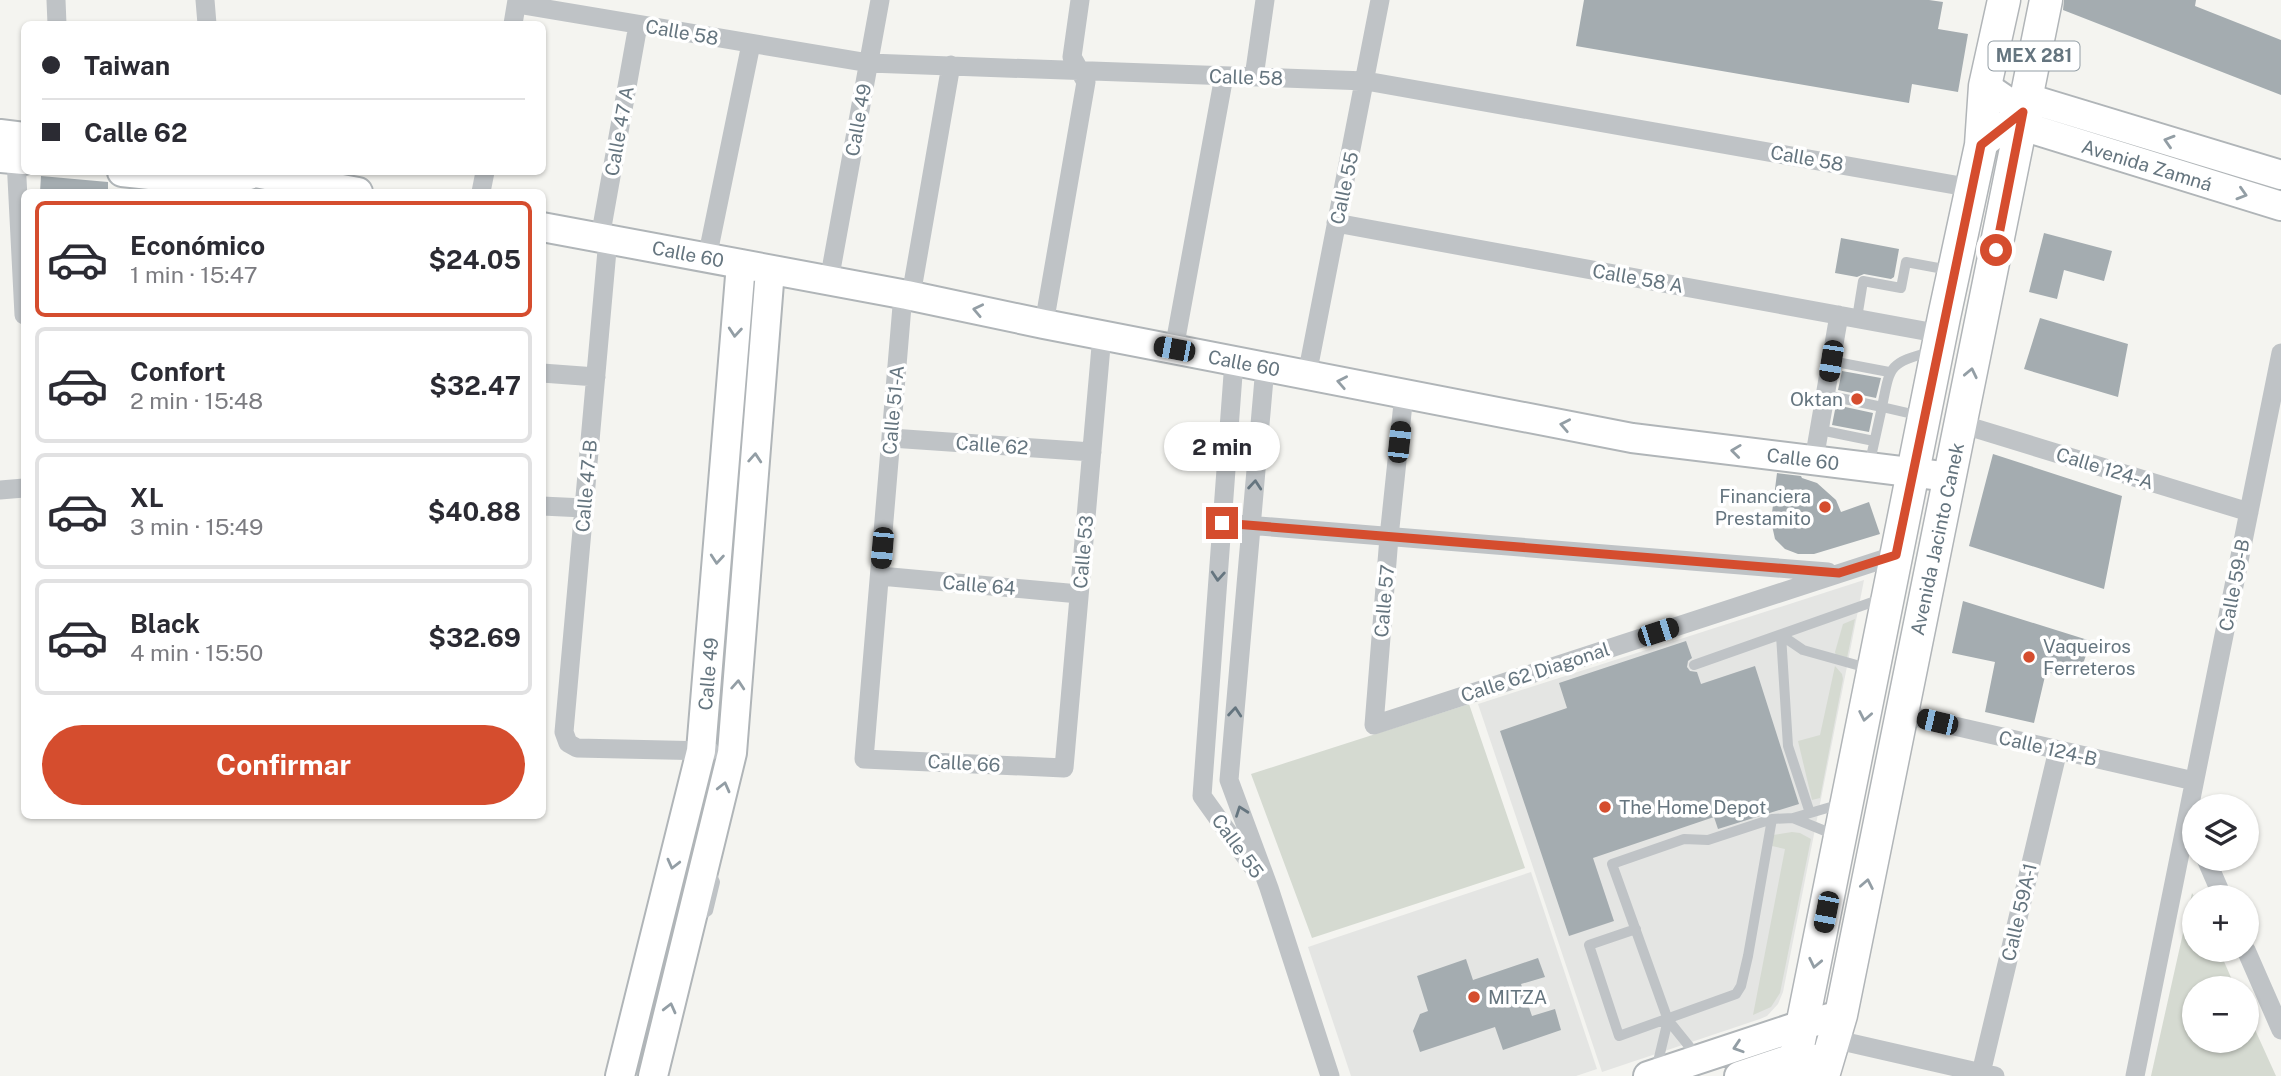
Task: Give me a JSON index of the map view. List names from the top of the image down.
{
  "streets": {
    "main road": ["MEX 281", "Avenida Jacinto Canek"],
    "street": [
      "Calle 58",
      "Calle 49",
      "Calle 47 A",
      "Avenida Zamná",
      "Calle 55",
      "Calle 60",
      "Calle 58 A",
      "Calle 51-A",
      "Calle 62",
      "Calle 124-A",
      "Calle 47-B",
      "Calle 53",
      "Calle 64",
      "Calle 59-B",
      "Calle 57",
      "Calle 62 Diagonal",
      "Calle 124-B",
      "Calle 66",
      "Calle 59A-1"
    ]
  },
  "crossings": [
    ["Calle 58", "Calle 49"],
    ["Calle 58", "Calle 47 A"],
    ["Calle 58", "Calle 55"],
    ["Calle 58", "Calle 51-A"],
    ["Calle 58", "Avenida Jacinto Canek"],
    ["Calle 49", "Calle 60"],
    ["Calle 49", "Calle 47-B"],
    ["Calle 47 A", "Calle 60"],
    ["Calle 47 A", "Calle 47-B"],
    ["Avenida Zamná", "Avenida Jacinto Canek"],
    ["Calle 55", "Calle 60"],
    ["Calle 55", "Calle 58 A"],
    ["Calle 60", "Calle 51-A"],
    ["Calle 60", "Calle 47-B"],
    ["Calle 60", "Avenida Jacinto Canek"],
    ["Calle 60", "Calle 53"],
    ["Calle 60", "Calle 57"],
    ["Calle 58 A", "Avenida Jacinto Canek"],
    ["Calle 51-A", "Calle 62"],
    ["Calle 51-A", "Calle 64"],
    ["Calle 51-A", "Calle 66"],
    ["Calle 62", "Calle 53"],
    ["Calle 124-A", "Avenida Jacinto Canek"],
    ["Calle 124-A", "Calle 59-B"],
    ["Avenida Jacinto Canek", "Calle 62 Diagonal"],
    ["Avenida Jacinto Canek", "Calle 124-B"],
    ["Calle 53", "Calle 64"],
    ["Calle 53", "Calle 66"],
    ["Calle 59-B", "Calle 124-B"],
    ["Calle 57", "Calle 62 Diagonal"],
    ["Calle 124-B", "Calle 59A-1"]
  ],
  "places": [
    "Oktan",
    "Financiera Prestamito",
    "Vaqueiros Ferreteros",
    "The Home Depot",
    "MITZA"
  ],
  "page": {
    "banner": ["Taiwan", "Calle 62"],
    "list": [
      {
        "name": "Económico",
        "note": "1 min · 15:47",
        "value": "$24.05"
      },
      {
        "name": "Confort",
        "note": "2 min · 15:48",
        "value": "$32.47"
      },
      {
        "name": "XL",
        "note": "3 min · 15:49",
        "value": "$40.88"
      },
      {
        "name": "Black",
        "note": "4 min · 15:50",
        "value": "$32.69"
      }
    ],
    "bubble": "2 min",
    "buttons": "Confirmar",
    "map_buttons": ["+", "−"]
  }
}
